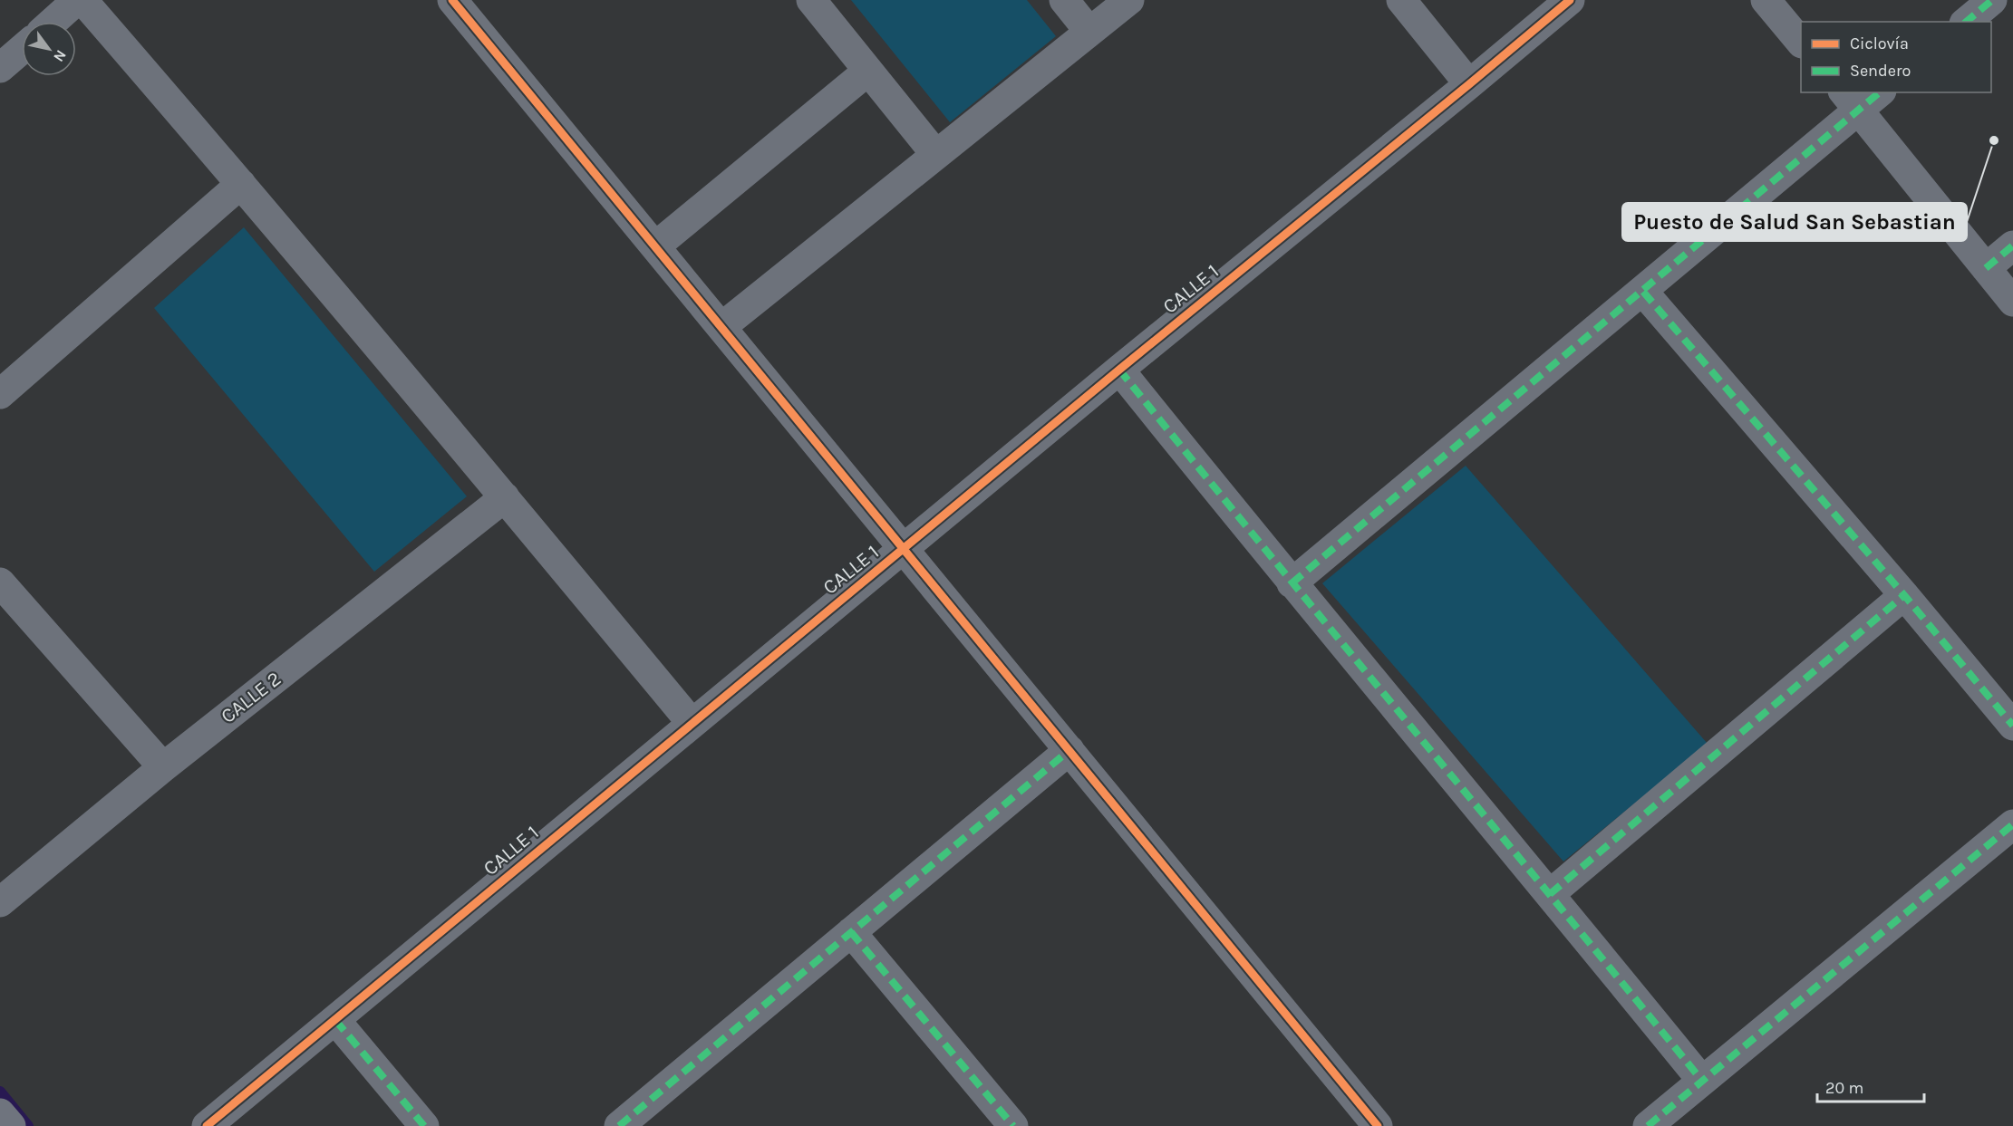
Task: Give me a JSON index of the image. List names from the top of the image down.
{
  "streets": {
    "street": ["CALLE 1", "CALLE 2"]
  },
  "places": ["Puesto de Salud San Sebastian"],
  "legend": ["Ciclovía", "Sendero"],
  "scale_bar": "20 m",
  "north": "bottom right"
}
